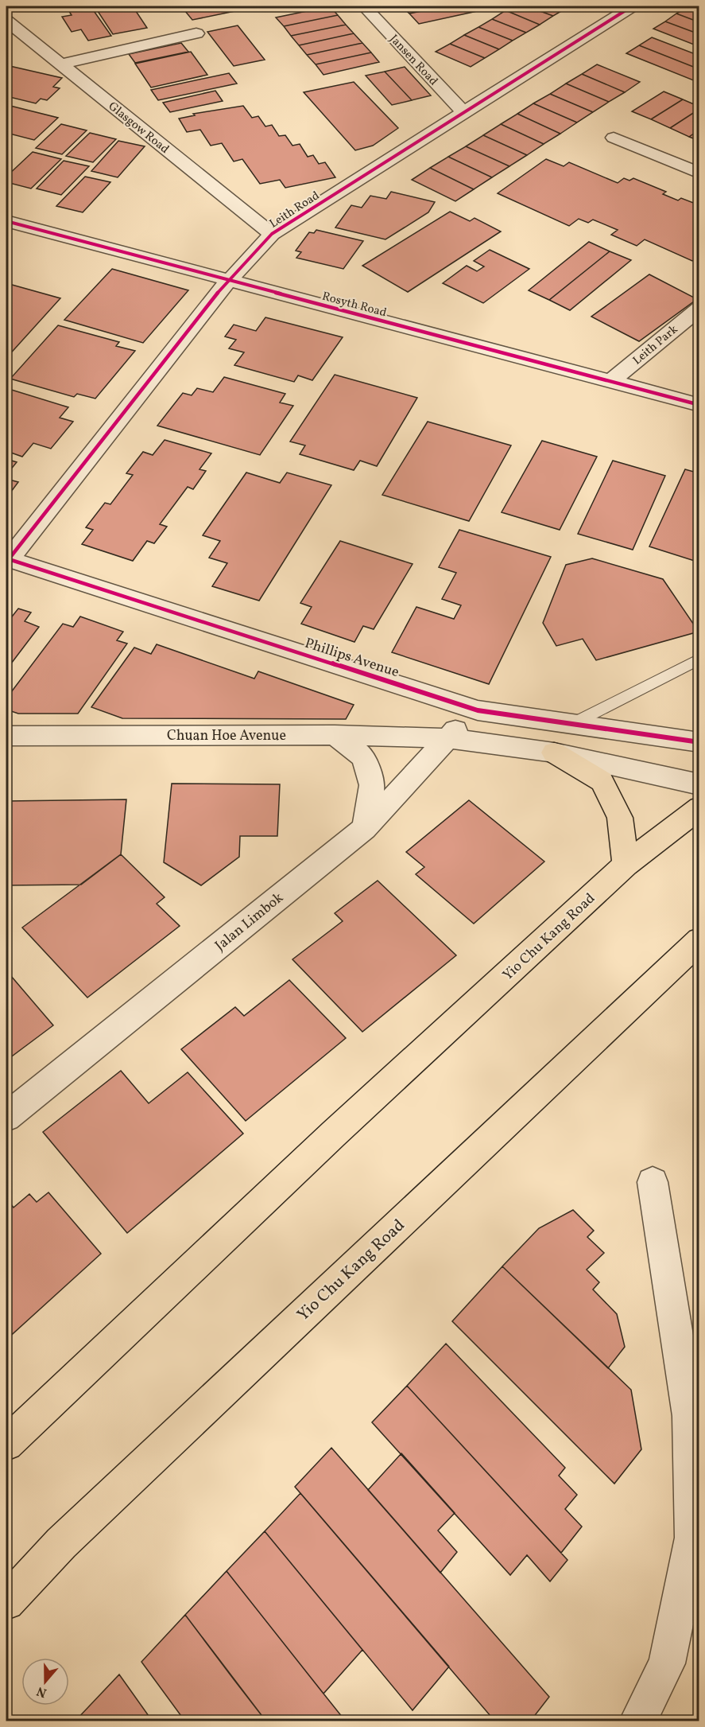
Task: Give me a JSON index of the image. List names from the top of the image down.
{
  "streets": {
    "main road": ["Yio Chu Kang Road"],
    "street": [
      "Jansen Road",
      "Glasgow Road",
      "Leith Road",
      "Rosyth Road",
      "Leith Park",
      "Phillips Avenue",
      "Chuan Hoe Avenue",
      "Jalan Limbok"
    ]
  },
  "crossings": [
    ["Jansen Road", "Leith Road"],
    ["Glasgow Road", "Leith Road"],
    ["Leith Road", "Rosyth Road"],
    ["Leith Road", "Phillips Avenue"],
    ["Rosyth Road", "Leith Park"],
    ["Phillips Avenue", "Jalan Limbok"],
    ["Chuan Hoe Avenue", "Jalan Limbok"]
  ],
  "north": "bottom"
}
